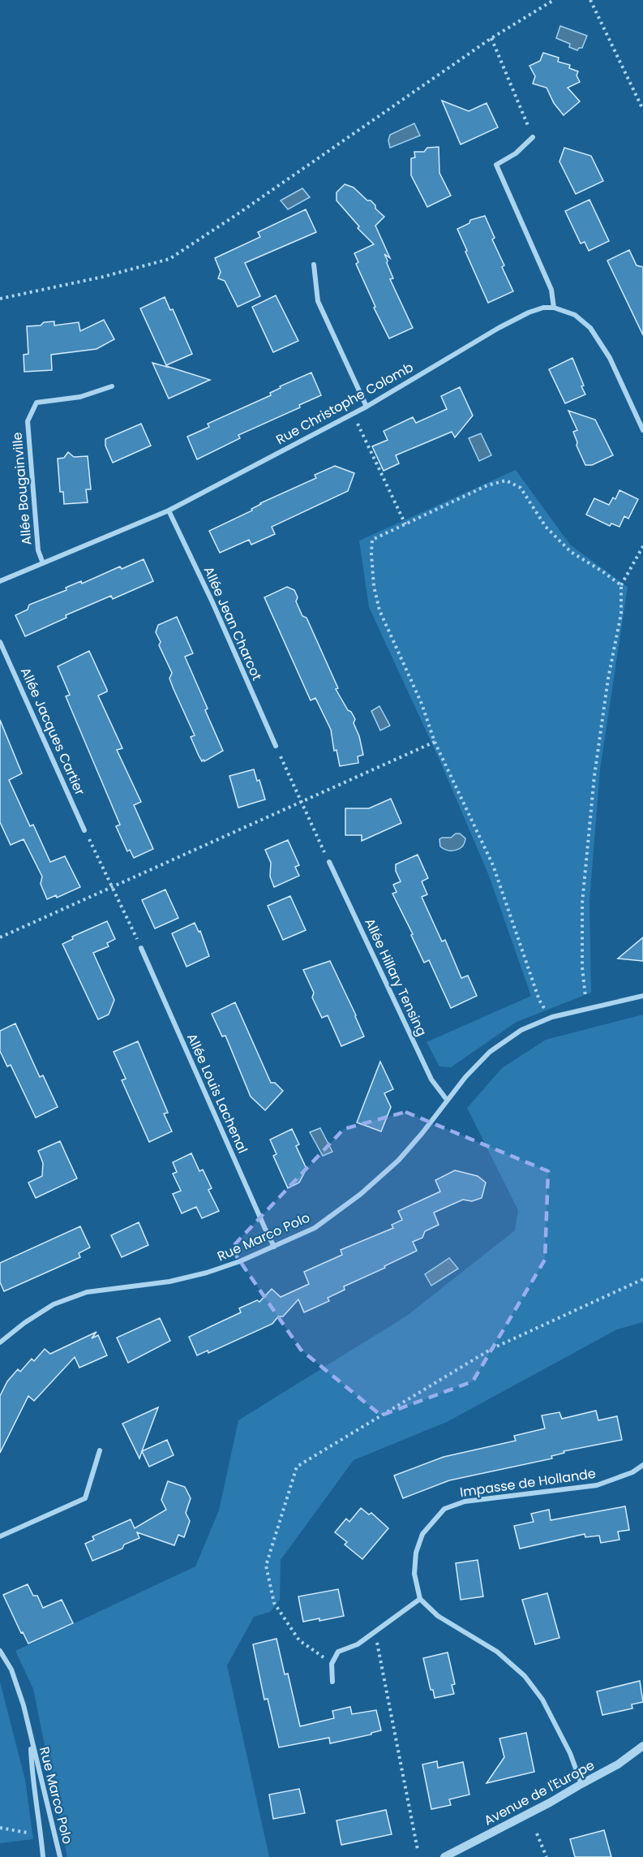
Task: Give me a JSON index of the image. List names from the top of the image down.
{
  "streets": {
    "street": [
      "Rue Christophe Colomb",
      "Allée Bougainville",
      "Allée Jean Charcot",
      "Allée Jacques Cartier",
      "Allée Hillary Tensing",
      "Allée Louis Lachenal",
      "Rue Marco Polo",
      "Impasse de Hollande",
      "Avenue de l'Europe"
    ]
  },
  "crossings": [
    ["Rue Christophe Colomb", "Allée Bougainville"],
    ["Rue Christophe Colomb", "Allée Jean Charcot"],
    ["Allée Hillary Tensing", "Rue Marco Polo"],
    ["Allée Louis Lachenal", "Rue Marco Polo"]
  ]
}
